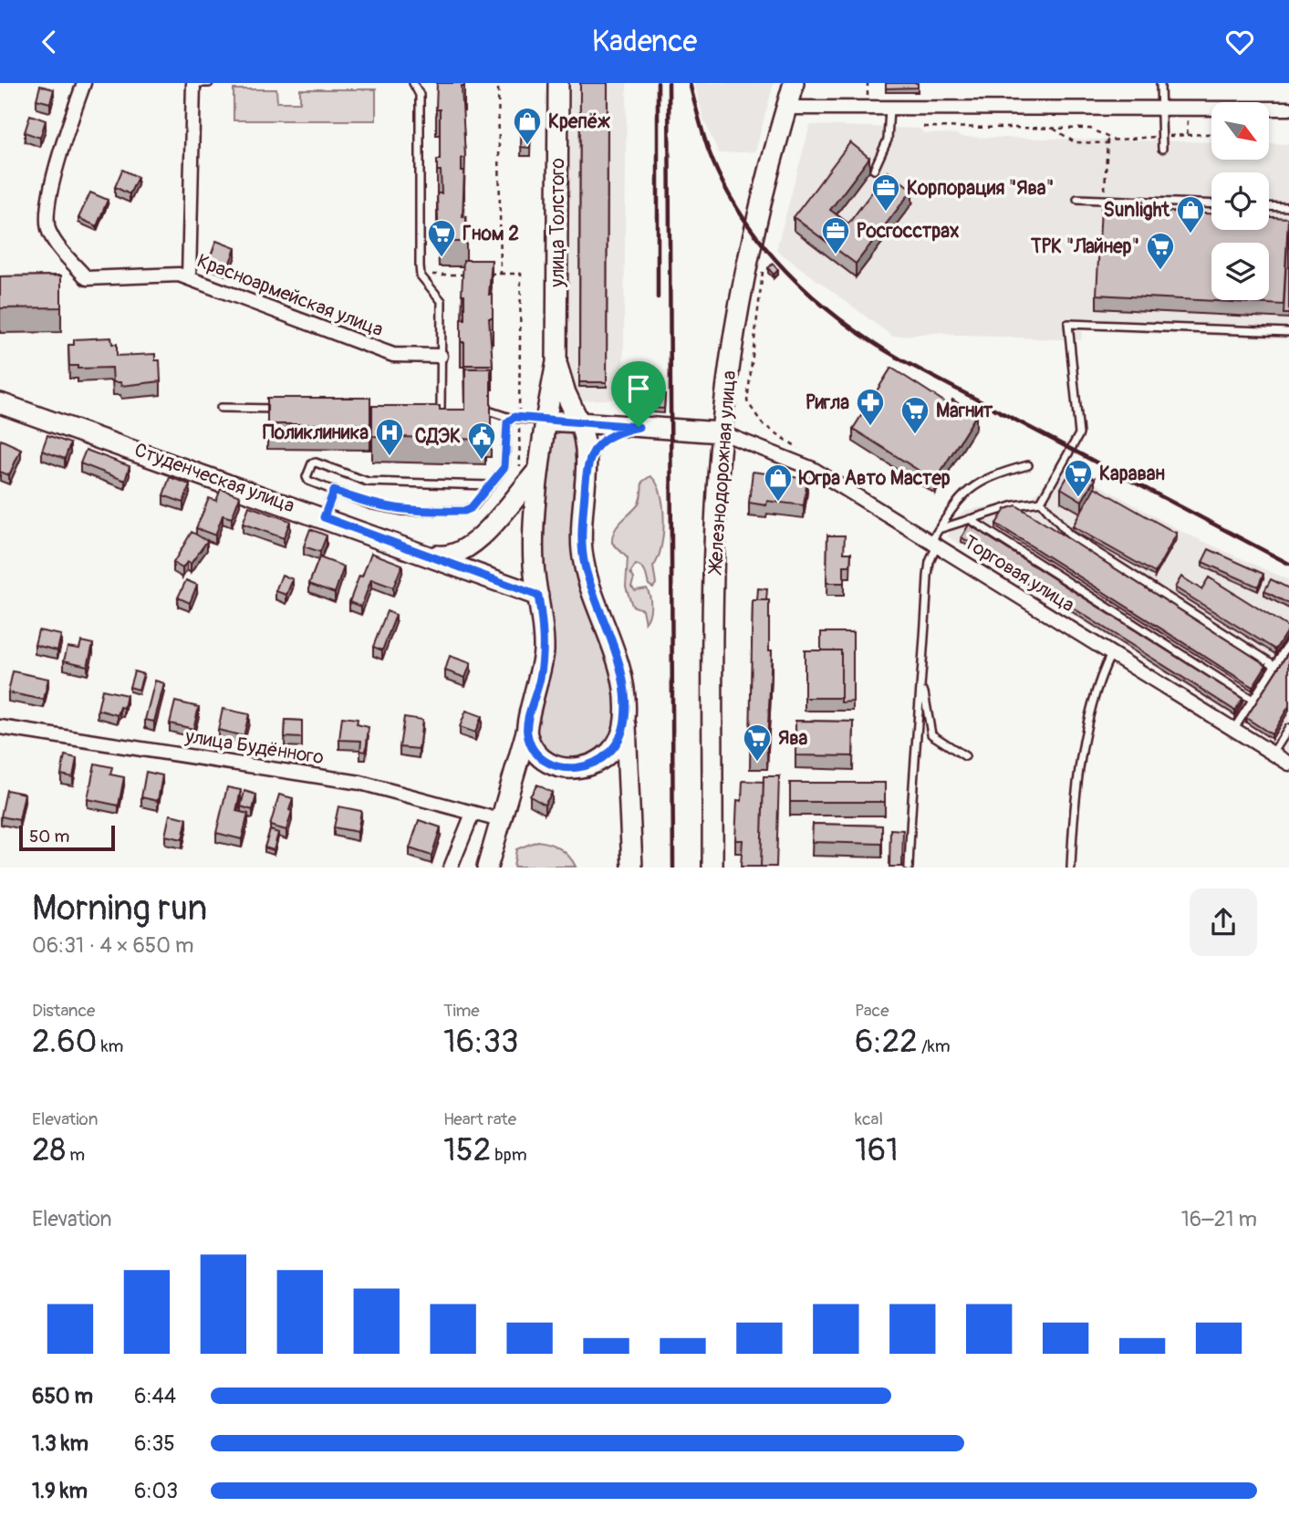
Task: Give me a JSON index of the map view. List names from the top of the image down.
{
  "streets": {
    "street": [
      "улица Толстого",
      "Красноармейская улица",
      "Железнодорожная улица",
      "Студенческая улица",
      "Торговая улица",
      "улица Будённого"
    ]
  },
  "crossings": [
    ["Железнодорожная улица", "Торговая улица"]
  ],
  "places": {
    "shop": ["Крепёж", "Sunlight", "Югра Авто Мастер"],
    "office": ["Корпорация \"Ява\"", "Росгосстрах"],
    "supermarket": [
      "Гном 2",
      "ТРК \"Лайнер\"",
      "Магнит",
      "Караван",
      "Ява"
    ],
    "pharmacy": ["Ригла"],
    "hospital": ["Поликлиника"],
    "public building": ["СДЭК"]
  },
  "scale_bar": "50 m",
  "north": "bottom right",
  "page": {
    "header": "Kadence",
    "scale": "50 m",
    "heading": ["Morning run", "06:31 · 4 × 650 m"],
    "stats": [
      ["Distance", "2.60 km"],
      ["Time", "16:33"],
      ["Pace", "6:22 /km"],
      ["Elevation", "28 m"],
      ["Heart rate", "152 bpm"],
      ["kcal", "161"]
    ],
    "chart": ["Elevation", "16–21 m"],
    "list": [
      {
        "name": "650 m",
        "note": "6:44"
      },
      {
        "name": "1.3 km",
        "note": "6:35"
      },
      {
        "name": "1.9 km",
        "note": "6:03"
      }
    ]
  }
}
